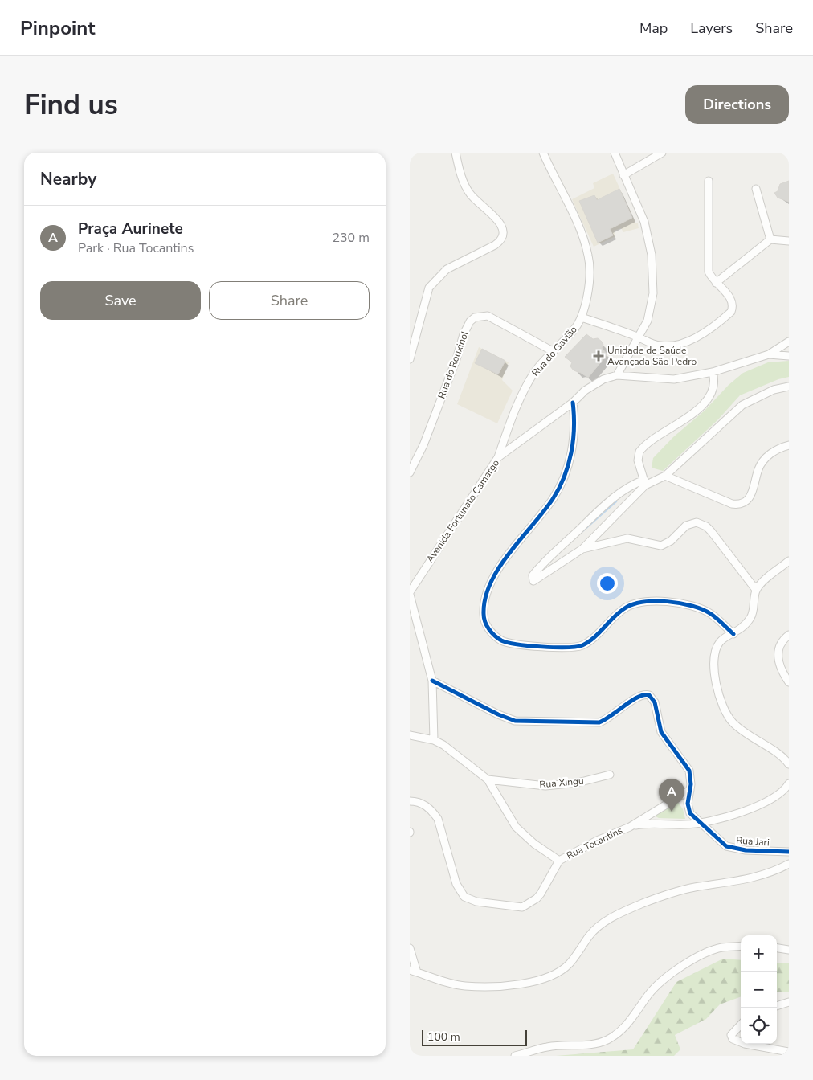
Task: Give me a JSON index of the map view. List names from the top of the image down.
{
  "streets": {
    "street": [
      "Rua do Gavião",
      "Rua do Rouxinol",
      "Avenida Fortunato Camargo",
      "Rua Xingu",
      "Rua Jari",
      "Rua Tocantins"
    ]
  },
  "crossings": [
    ["Rua do Gavião", "Rua do Rouxinol"],
    ["Rua do Gavião", "Avenida Fortunato Camargo"],
    ["Rua Jari", "Rua Tocantins"]
  ],
  "places": {
    "health": ["Unidade de Saúde Avançada São Pedro"]
  },
  "scale_bar": "100 m",
  "page": {
    "header": "Pinpoint",
    "nav": ["Map", "Layers", "Share"],
    "buttons": [
      "Directions",
      ["Save", "Share"]
    ],
    "title": "Find us",
    "heading": "Nearby",
    "list": [
      {
        "mark": "A",
        "name": "Praça Aurinete",
        "note": "Park · Rua Tocantins",
        "value": "230 m"
      }
    ],
    "pins": "A",
    "map_buttons": ["+", "−"],
    "scale": "100 m"
  }
}
